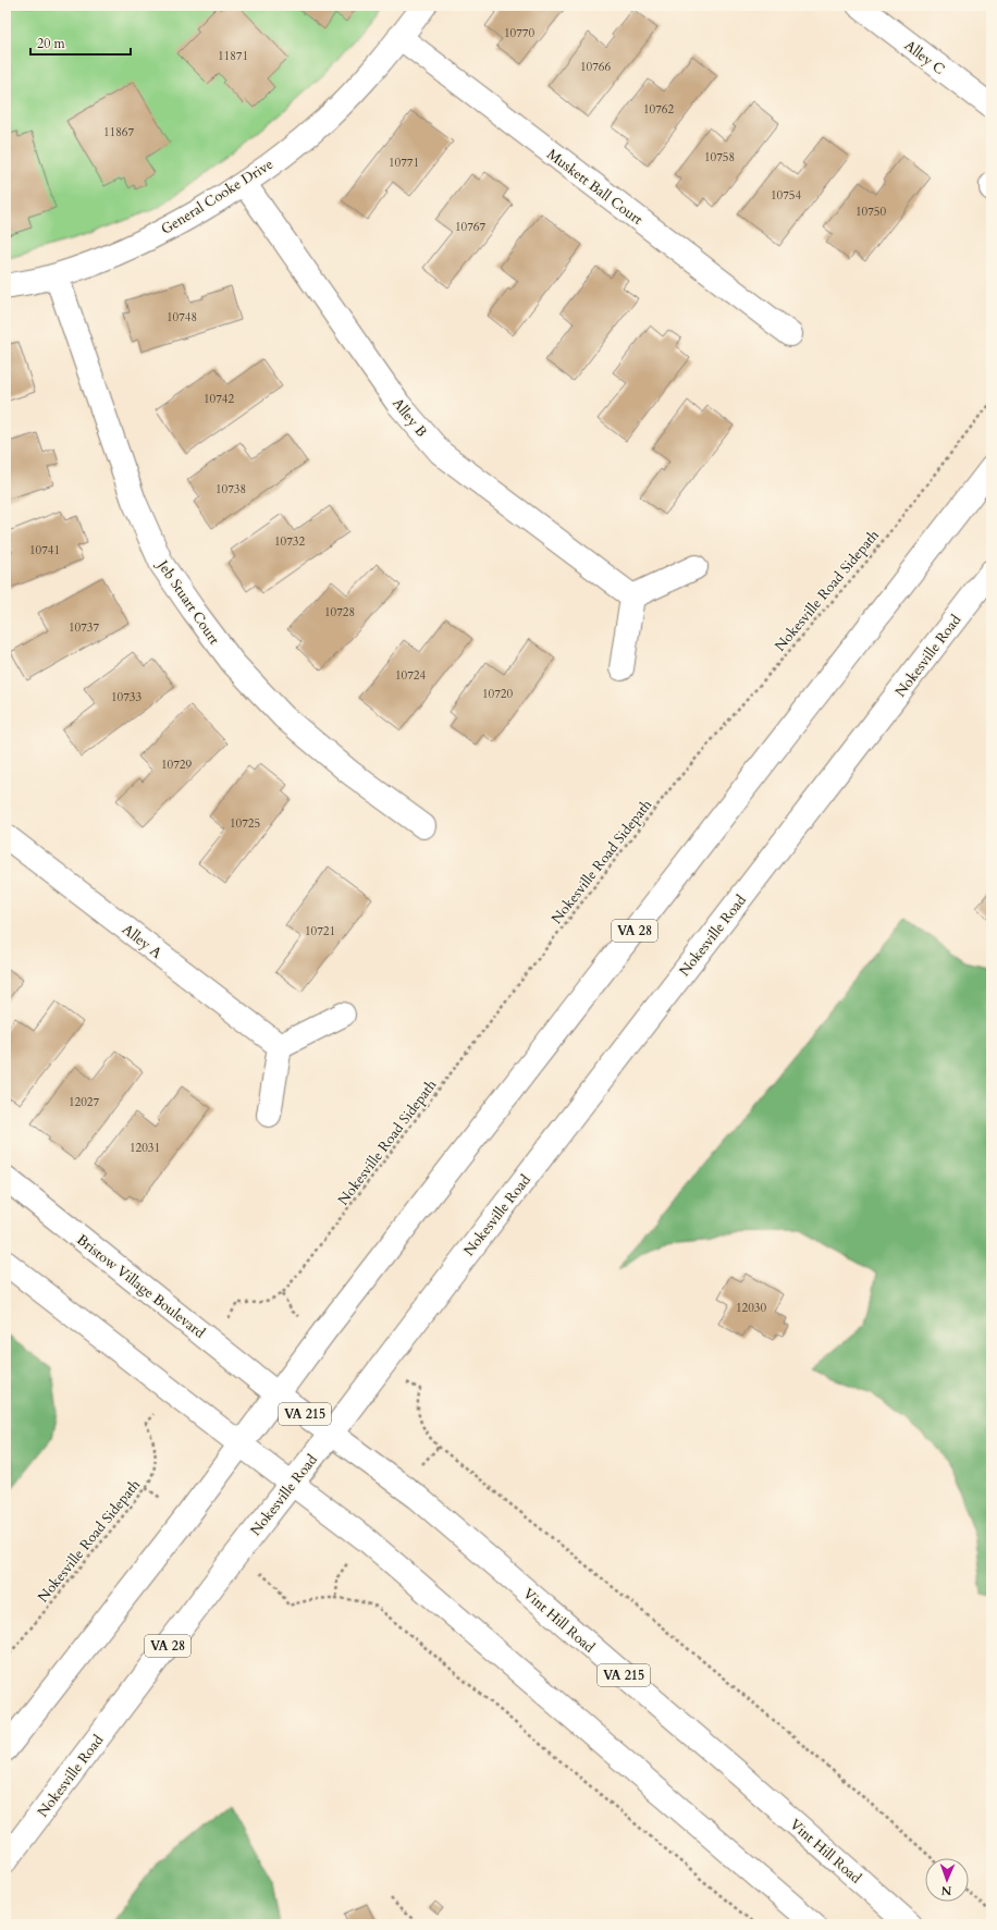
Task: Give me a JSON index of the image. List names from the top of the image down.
{
  "streets": {
    "main road": [
      "Alley C",
      "Muskett Ball Court",
      "General Cooke Drive",
      "Alley B",
      "Jeb Stuart Court",
      "Nokesville Road",
      "VA 28",
      "Alley A",
      "Bristow Village Boulevard",
      "VA 215",
      "Vint Hill Road"
    ],
    "path": ["Nokesville Road Sidepath"]
  },
  "crossings": [
    ["Muskett Ball Court", "General Cooke Drive"],
    ["General Cooke Drive", "Alley B"],
    ["General Cooke Drive", "Jeb Stuart Court"],
    ["Nokesville Road", "Vint Hill Road"],
    ["VA 28", "Bristow Village Boulevard"],
    ["VA 28", "Vint Hill Road"],
    ["Bristow Village Boulevard", "Vint Hill Road"]
  ],
  "house_numbers": [
    "10770",
    "11871",
    "10766",
    "10762",
    "11867",
    "10758",
    "10771",
    "10754",
    "10750",
    "10767",
    "10748",
    "10742",
    "10738",
    "10732",
    "10741",
    "10728",
    "10737",
    "10724",
    "10720",
    "10733",
    "10729",
    "10725",
    "10721",
    "12027",
    "12031",
    "12030"
  ],
  "scale_bar": "20 m",
  "north": "bottom"
}
